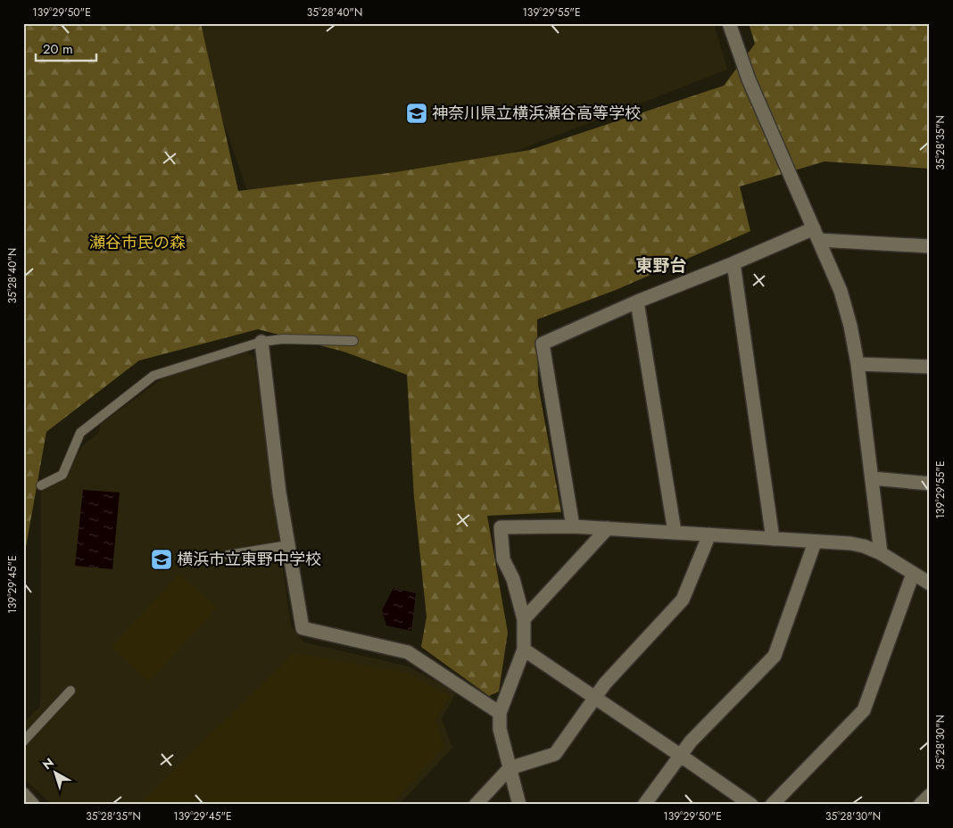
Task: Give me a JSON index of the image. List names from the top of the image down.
{
  "districts": ["東野台"],
  "parks": ["瀬谷市民の森"],
  "places": {
    "school or university": ["神奈川県立横浜瀬谷高等学校", "横浜市立東野中学校"]
  },
  "scale_bar": "20 m",
  "north": "top left",
  "coordinates": [
    "139°29'50\"E",
    "35°28'40\"N",
    "139°29'55\"E",
    "35°28'35\"N",
    "139°29'45\"E",
    "35°28'30\"N"
  ]
}
